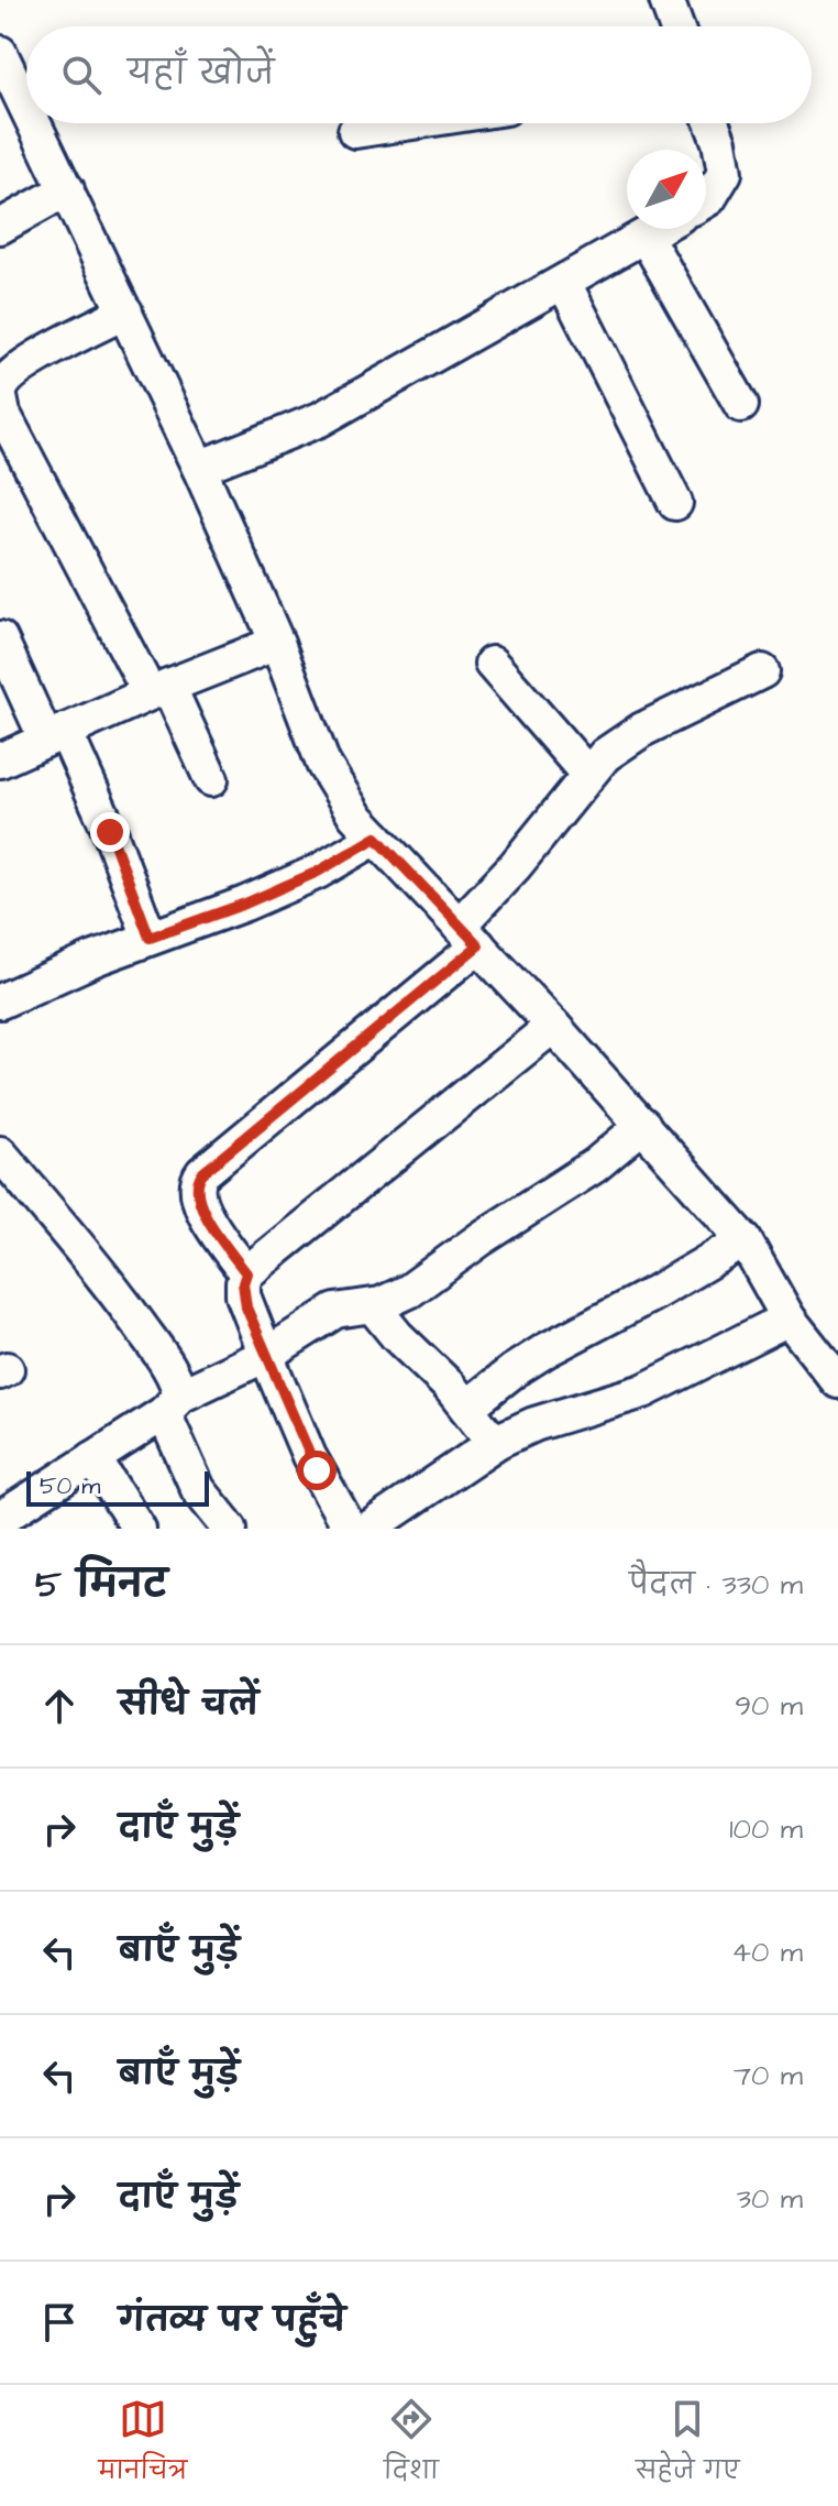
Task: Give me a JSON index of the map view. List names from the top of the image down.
{
  "scale_bar": "50 m",
  "north": "top right",
  "page": {
    "search": "यहाँ खोजें",
    "scale": "50 m",
    "heading": ["5 मिनट", "पैदल · 330 m"],
    "list": [
      ["सीधे चलें", "90 m"],
      ["दाएँ मुड़ें", "100 m"],
      ["बाएँ मुड़ें", "40 m"],
      ["बाएँ मुड़ें", "70 m"],
      ["दाएँ मुड़ें", "30 m"],
      "गंतव्य पर पहुँचे"
    ],
    "nav": ["मानचित्र", "दिशा", "सहेजे गए"]
  }
}
